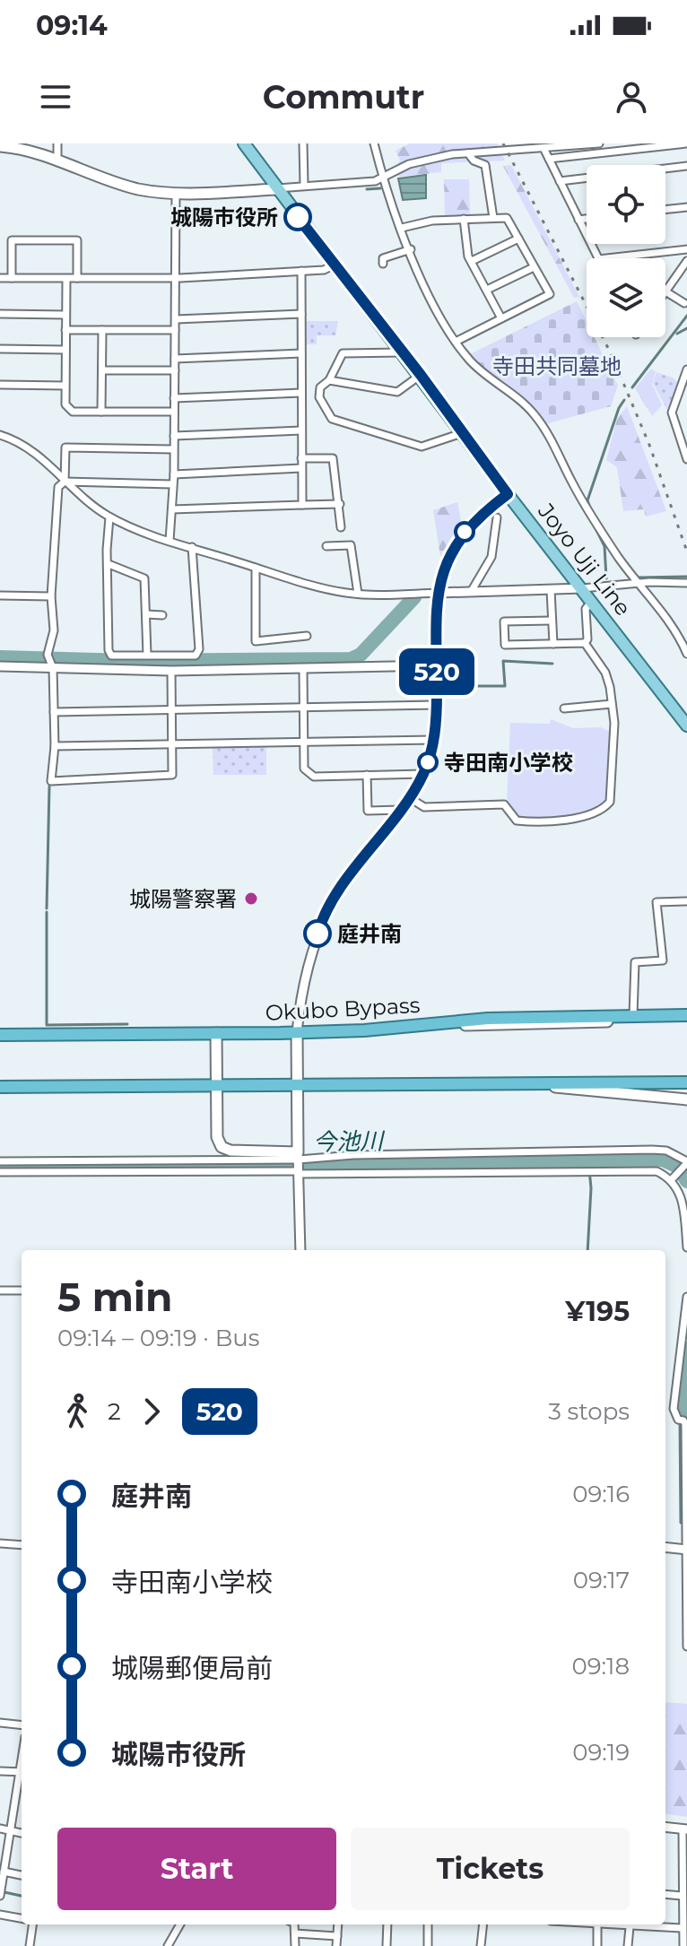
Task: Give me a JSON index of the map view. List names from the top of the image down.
{
  "streets": {
    "highway": ["Okubo Bypass"],
    "main road": ["Joyo Uji Line"]
  },
  "water": ["今池川"],
  "parks": ["寺田共同墓地"],
  "places": [
    "城陽市役所",
    "寺田南小学校",
    "城陽警察署",
    "庭井南"
  ],
  "lines": ["bus line 520"],
  "page": {
    "status": "09:14",
    "header": "Commutr",
    "on_map": "520",
    "heading": ["5 min", "09:14 – 09:19 · Bus", "¥195"],
    "legs": ["2", "520", "3 stops"],
    "list": [
      {
        "name": "庭井南",
        "value": "09:16"
      },
      {
        "name": "寺田南小学校",
        "value": "09:17"
      },
      {
        "name": "城陽郵便局前",
        "value": "09:18"
      },
      {
        "name": "城陽市役所",
        "value": "09:19"
      }
    ],
    "buttons": ["Start", "Tickets"]
  }
}
